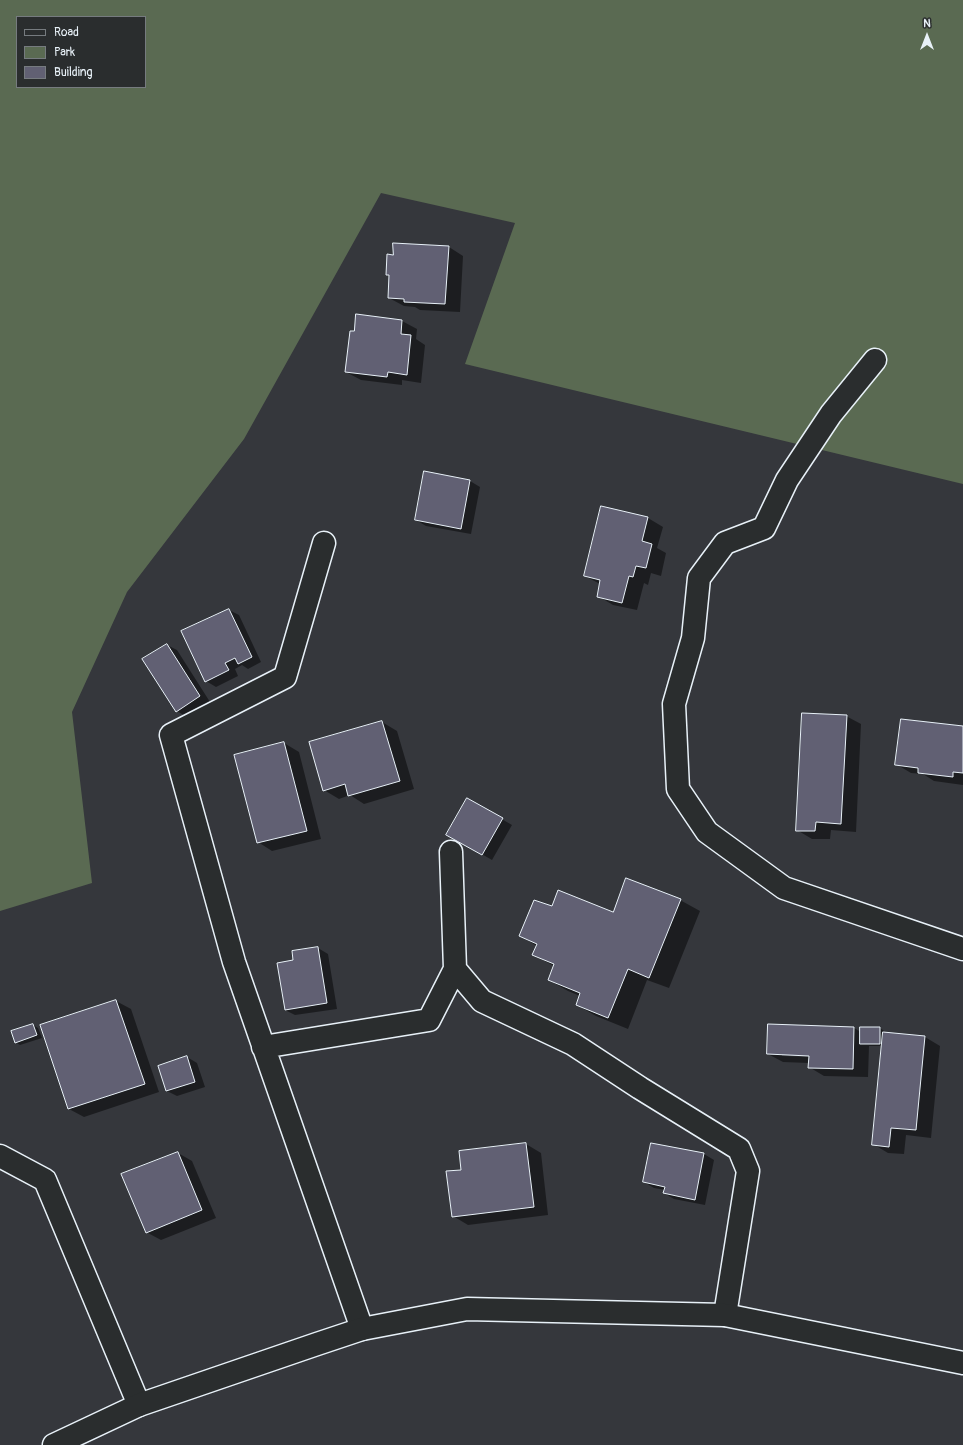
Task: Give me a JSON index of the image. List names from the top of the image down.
{
  "legend": ["Road", "Park", "Building"],
  "north": "top"
}
